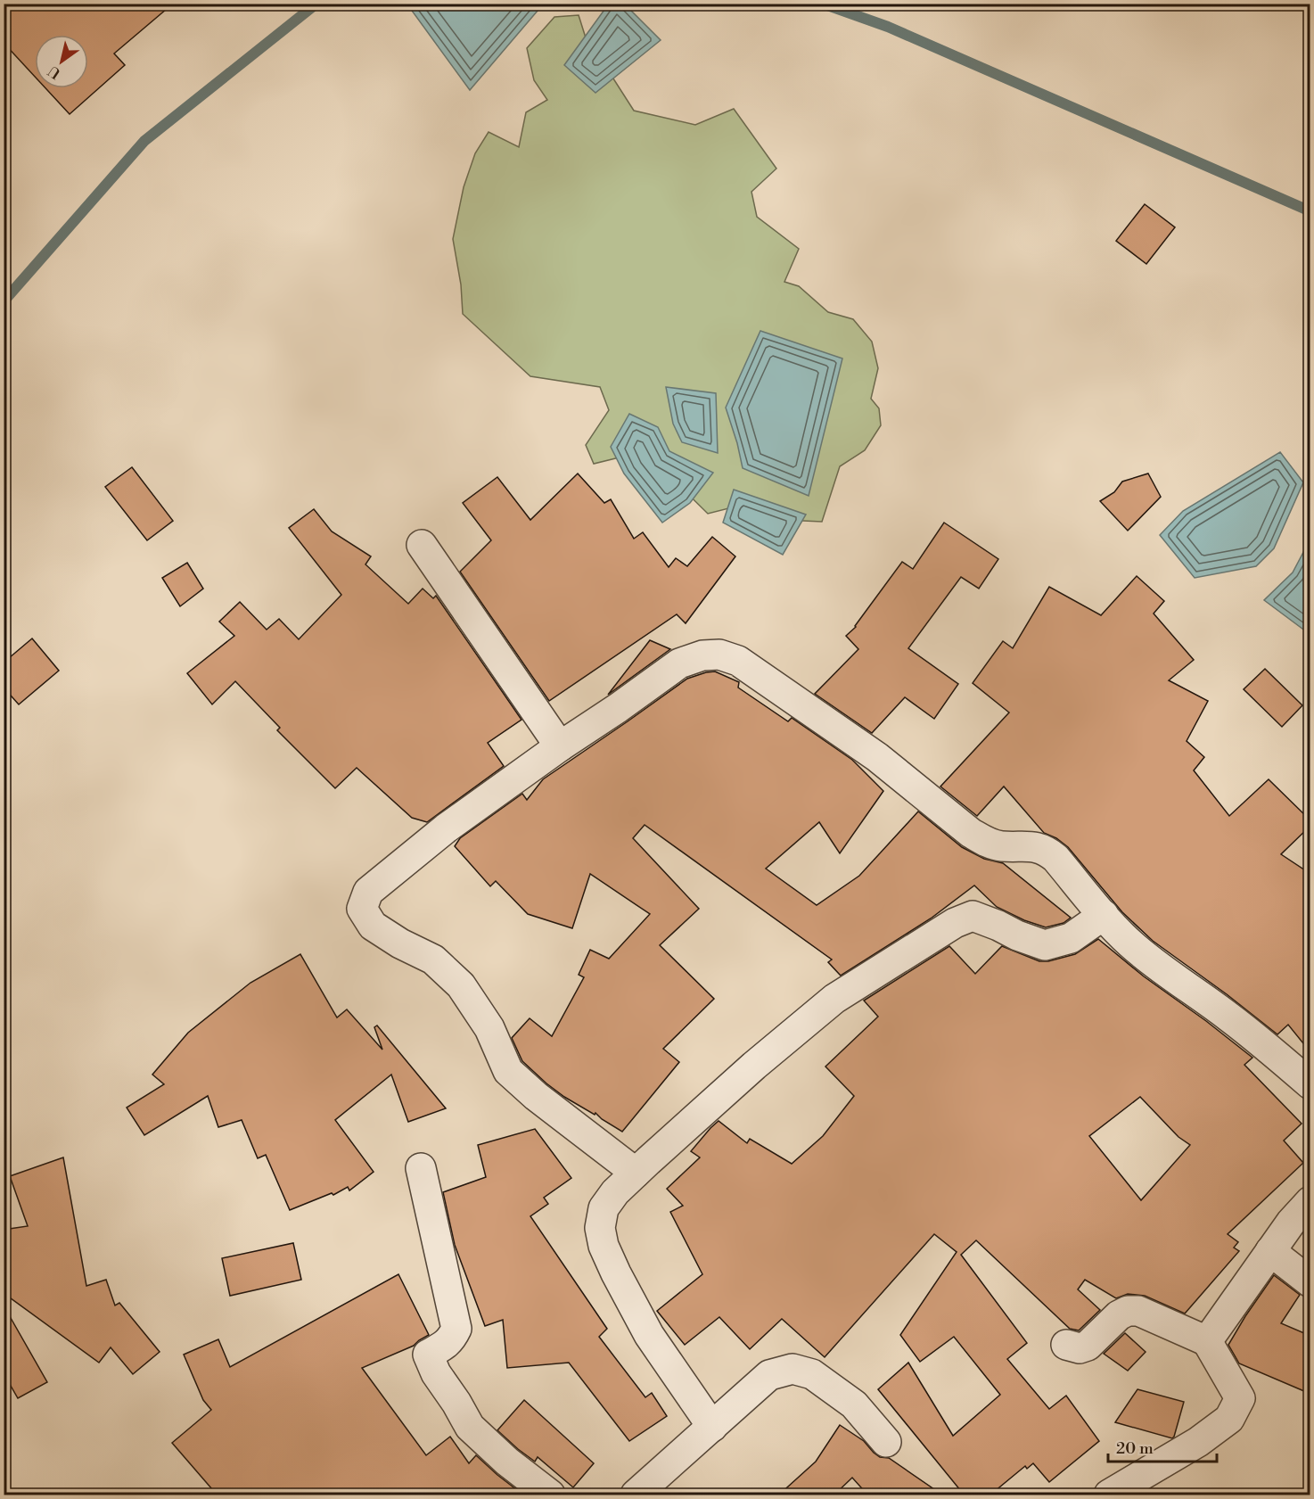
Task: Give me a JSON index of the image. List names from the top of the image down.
{
  "scale_bar": "20 m",
  "north": "bottom left"
}
